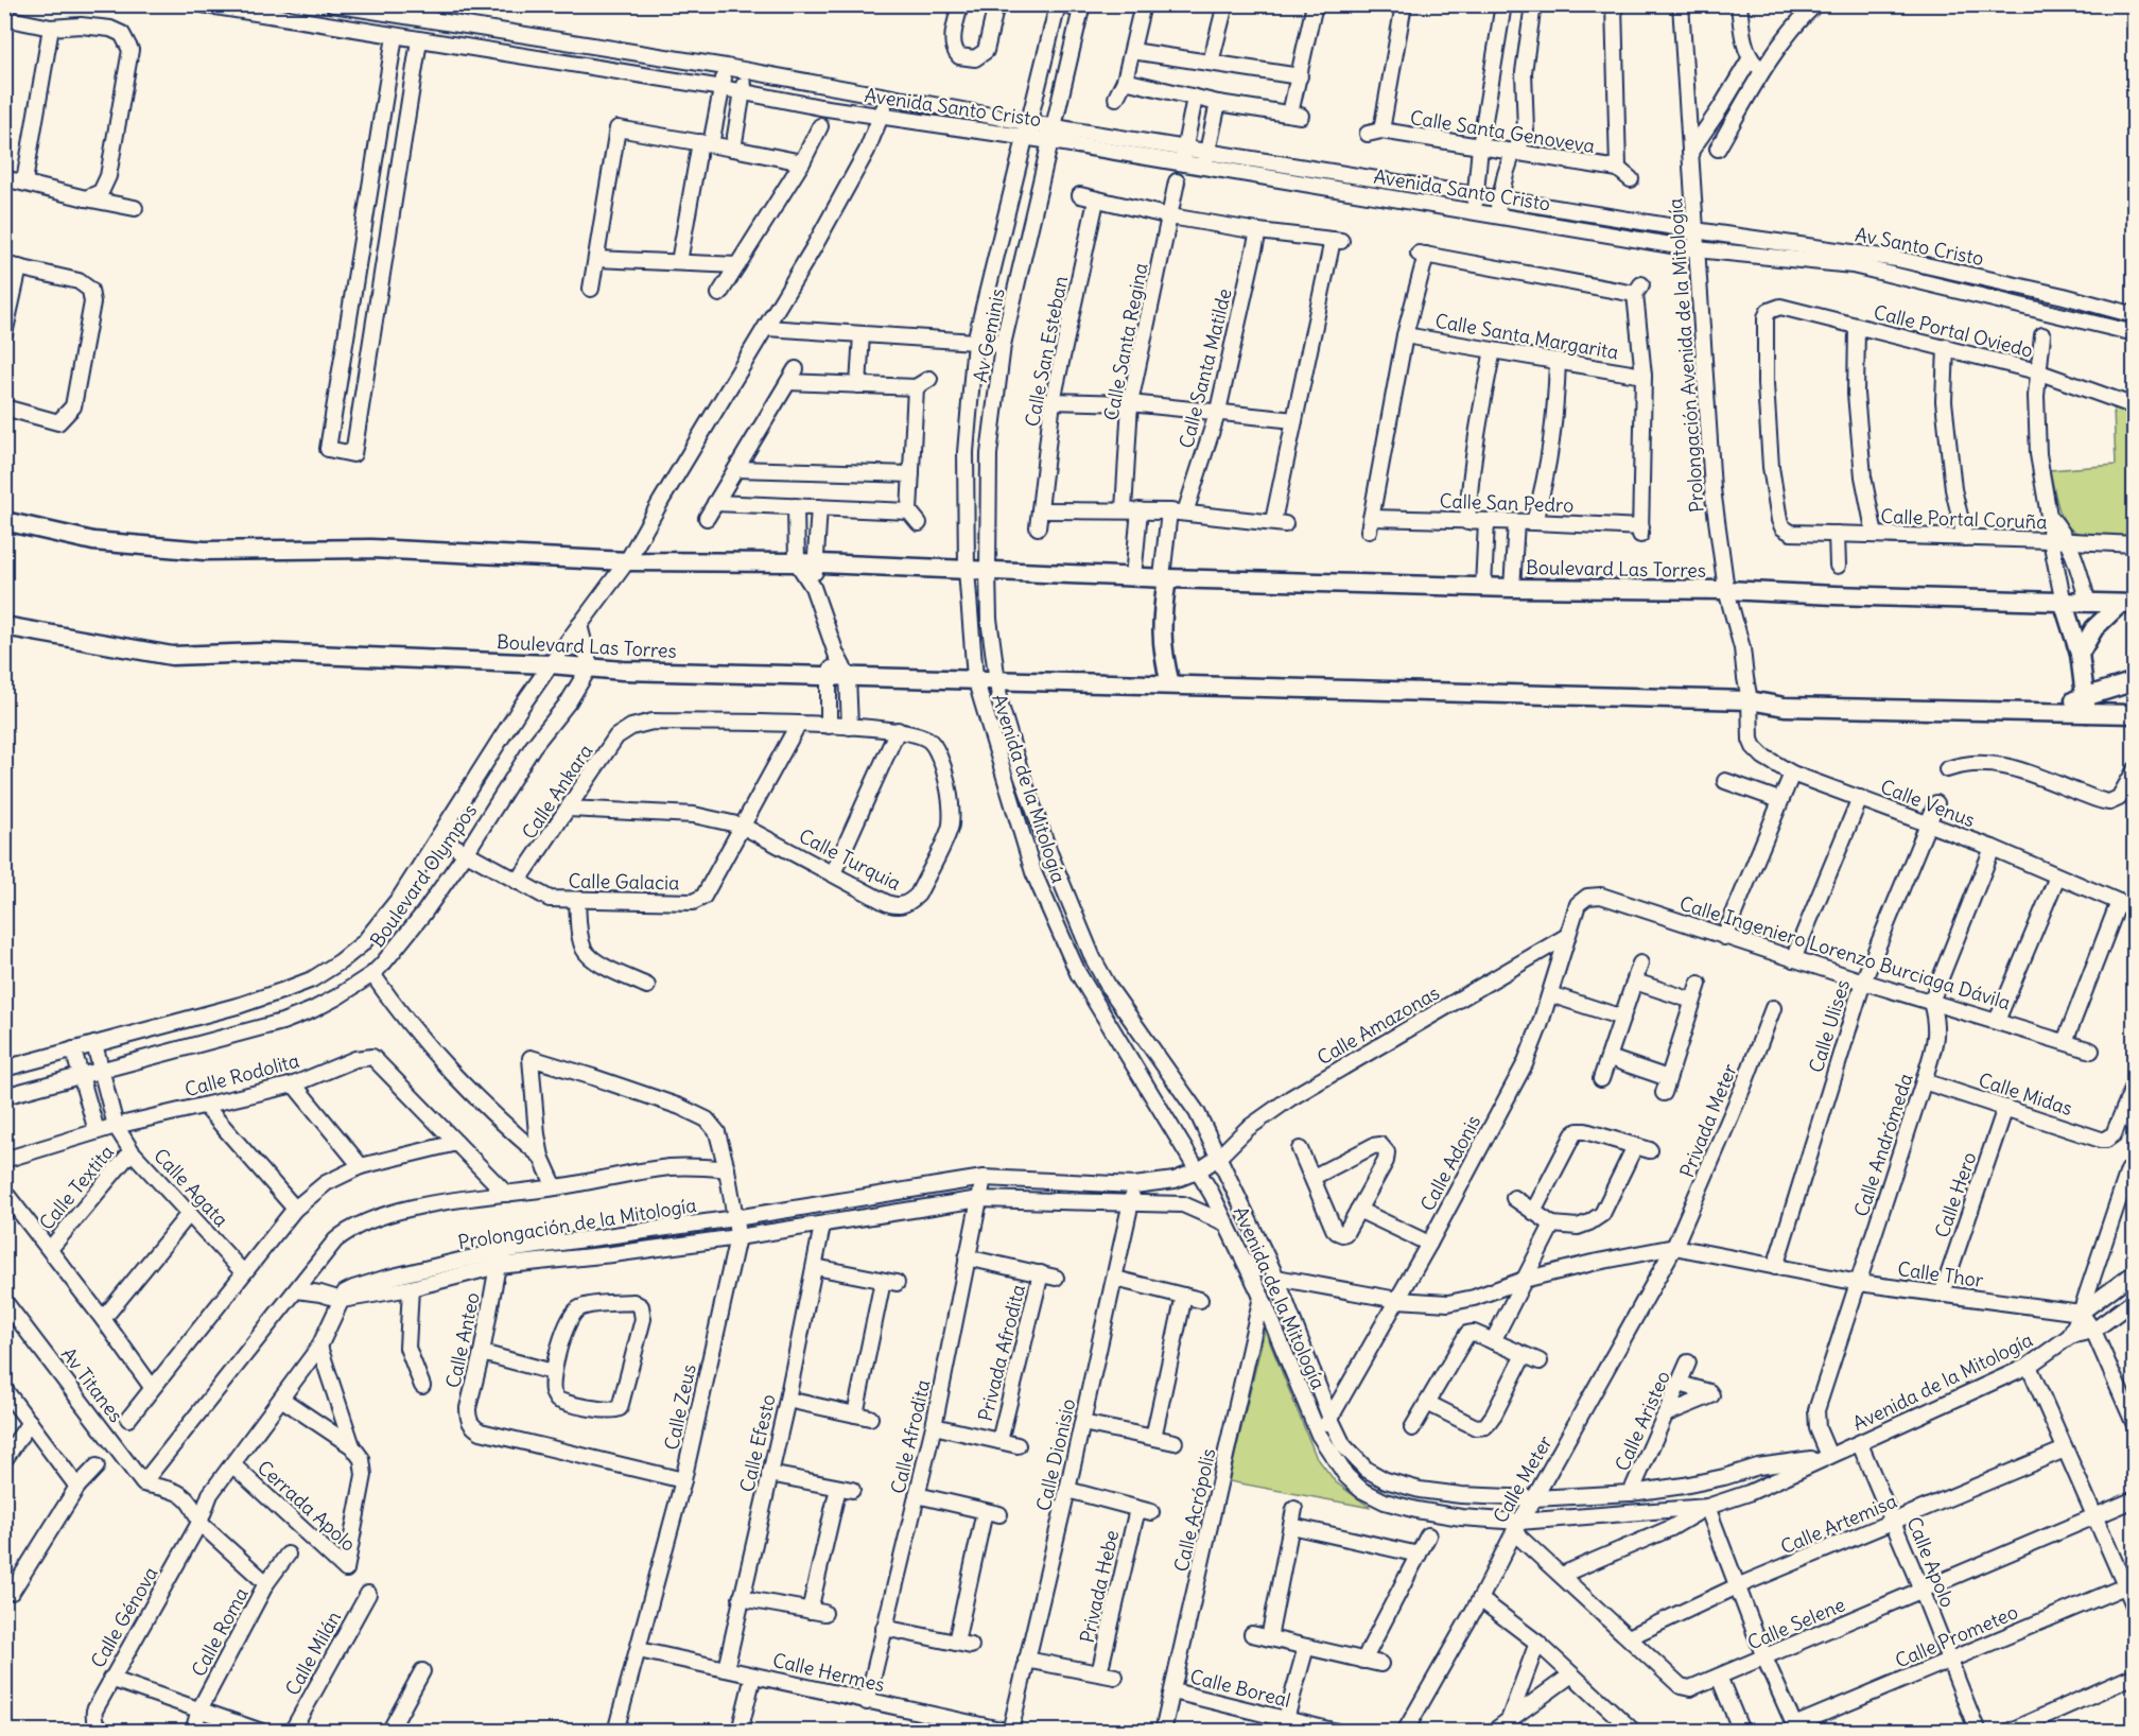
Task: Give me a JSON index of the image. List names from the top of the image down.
{
  "streets": {
    "main road": ["Boulevard Las Torres"],
    "street": [
      "Avenida Santo Cristo",
      "Calle Santa Genoveva",
      "Av Santo Cristo",
      "Calle Portal Oviedo",
      "Av Geminis",
      "Calle Santa Margarita",
      "Calle Santa Regina",
      "Calle San Esteban",
      "Prolongación Avenida de la Mitología",
      "Calle Santa Matilde",
      "Calle San Pedro",
      "Calle Portal Coruña",
      "Avenida de la Mitología",
      "Calle Ankara",
      "Calle Venus",
      "Calle Turquia",
      "Boulevard Olympos",
      "Calle Galacia",
      "Calle Ingeniero Lorenzo Burciaga Dávila",
      "Calle Amazonas",
      "Calle Ulises",
      "Calle Rodolita",
      "Calle Midas",
      "Privada Meter",
      "Calle Andrómeda",
      "Calle Adonis",
      "Calle Textita",
      "Calle Agata",
      "Calle Hero",
      "Prolongación de la Mitología",
      "Calle Thor",
      "Calle Anteo",
      "Privada Afrodita",
      "Av Titanes",
      "Calle Zeus",
      "Calle Aristeo",
      "Calle Afrodita",
      "Calle Efesto",
      "Calle Dionisio",
      "Calle Meter",
      "Cerrada Apolo",
      "Calle Acrópolis",
      "Calle Artemisa",
      "Calle Apolo",
      "Privada Hebe",
      "Calle Génova",
      "Calle Selene",
      "Calle Roma",
      "Calle Prometeo",
      "Calle Milán",
      "Calle Hermes",
      "Calle Boreal"
    ]
  },
  "crossings": [
    ["Avenida Santo Cristo", "Av Santo Cristo"],
    ["Avenida Santo Cristo", "Av Geminis"],
    ["Avenida Santo Cristo", "Prolongación Avenida de la Mitología"],
    ["Avenida Santo Cristo", "Boulevard Olympos"],
    ["Av Santo Cristo", "Prolongación Avenida de la Mitología"],
    ["Calle Portal Oviedo", "Calle Portal Coruña"],
    ["Av Geminis", "Boulevard Las Torres"],
    ["Av Geminis", "Avenida de la Mitología"],
    ["Calle Santa Margarita", "Calle San Pedro"],
    ["Prolongación Avenida de la Mitología", "Boulevard Las Torres"],
    ["Prolongación Avenida de la Mitología", "Calle Venus"],
    ["Boulevard Las Torres", "Avenida de la Mitología"],
    ["Boulevard Las Torres", "Calle Venus"],
    ["Boulevard Las Torres", "Boulevard Olympos"],
    ["Avenida de la Mitología", "Calle Amazonas"],
    ["Avenida de la Mitología", "Privada Meter"],
    ["Avenida de la Mitología", "Calle Andrómeda"],
    ["Avenida de la Mitología", "Calle Adonis"],
    ["Avenida de la Mitología", "Prolongación de la Mitología"],
    ["Avenida de la Mitología", "Calle Thor"],
    ["Avenida de la Mitología", "Calle Aristeo"],
    ["Avenida de la Mitología", "Calle Meter"],
    ["Avenida de la Mitología", "Calle Acrópolis"],
    ["Avenida de la Mitología", "Calle Apolo"],
    ["Avenida de la Mitología", "Calle Selene"],
    ["Calle Ankara", "Calle Turquia"],
    ["Calle Ankara", "Calle Galacia"],
    ["Calle Venus", "Calle Ulises"],
    ["Calle Turquia", "Calle Galacia"],
    ["Boulevard Olympos", "Calle Galacia"],
    ["Boulevard Olympos", "Calle Agata"],
    ["Calle Ingeniero Lorenzo Burciaga Dávila", "Calle Ulises"],
    ["Calle Ingeniero Lorenzo Burciaga Dávila", "Calle Andrómeda"],
    ["Calle Ingeniero Lorenzo Burciaga Dávila", "Calle Adonis"],
    ["Calle Amazonas", "Calle Adonis"],
    ["Calle Amazonas", "Prolongación de la Mitología"],
    ["Calle Ulises", "Calle Thor"],
    ["Calle Rodolita", "Calle Agata"],
    ["Calle Midas", "Calle Andrómeda"],
    ["Calle Midas", "Calle Hero"],
    ["Privada Meter", "Calle Thor"],
    ["Privada Meter", "Calle Meter"],
    ["Calle Andrómeda", "Calle Thor"],
    ["Calle Textita", "Calle Agata"],
    ["Calle Hero", "Calle Thor"],
    ["Prolongación de la Mitología", "Calle Anteo"],
    ["Prolongación de la Mitología", "Calle Zeus"],
    ["Prolongación de la Mitología", "Calle Afrodita"],
    ["Prolongación de la Mitología", "Calle Efesto"],
    ["Prolongación de la Mitología", "Calle Dionisio"],
    ["Prolongación de la Mitología", "Cerrada Apolo"],
    ["Calle Thor", "Calle Meter"],
    ["Calle Anteo", "Calle Zeus"],
    ["Privada Afrodita", "Calle Afrodita"],
    ["Calle Zeus", "Calle Hermes"],
    ["Calle Afrodita", "Calle Hermes"],
    ["Calle Efesto", "Calle Hermes"],
    ["Calle Dionisio", "Privada Hebe"],
    ["Calle Dionisio", "Calle Hermes"],
    ["Calle Meter", "Calle Selene"],
    ["Cerrada Apolo", "Calle Génova"],
    ["Calle Acrópolis", "Calle Boreal"],
    ["Calle Artemisa", "Calle Apolo"],
    ["Calle Artemisa", "Calle Selene"],
    ["Calle Apolo", "Calle Selene"],
    ["Calle Apolo", "Calle Prometeo"]
  ]
}
